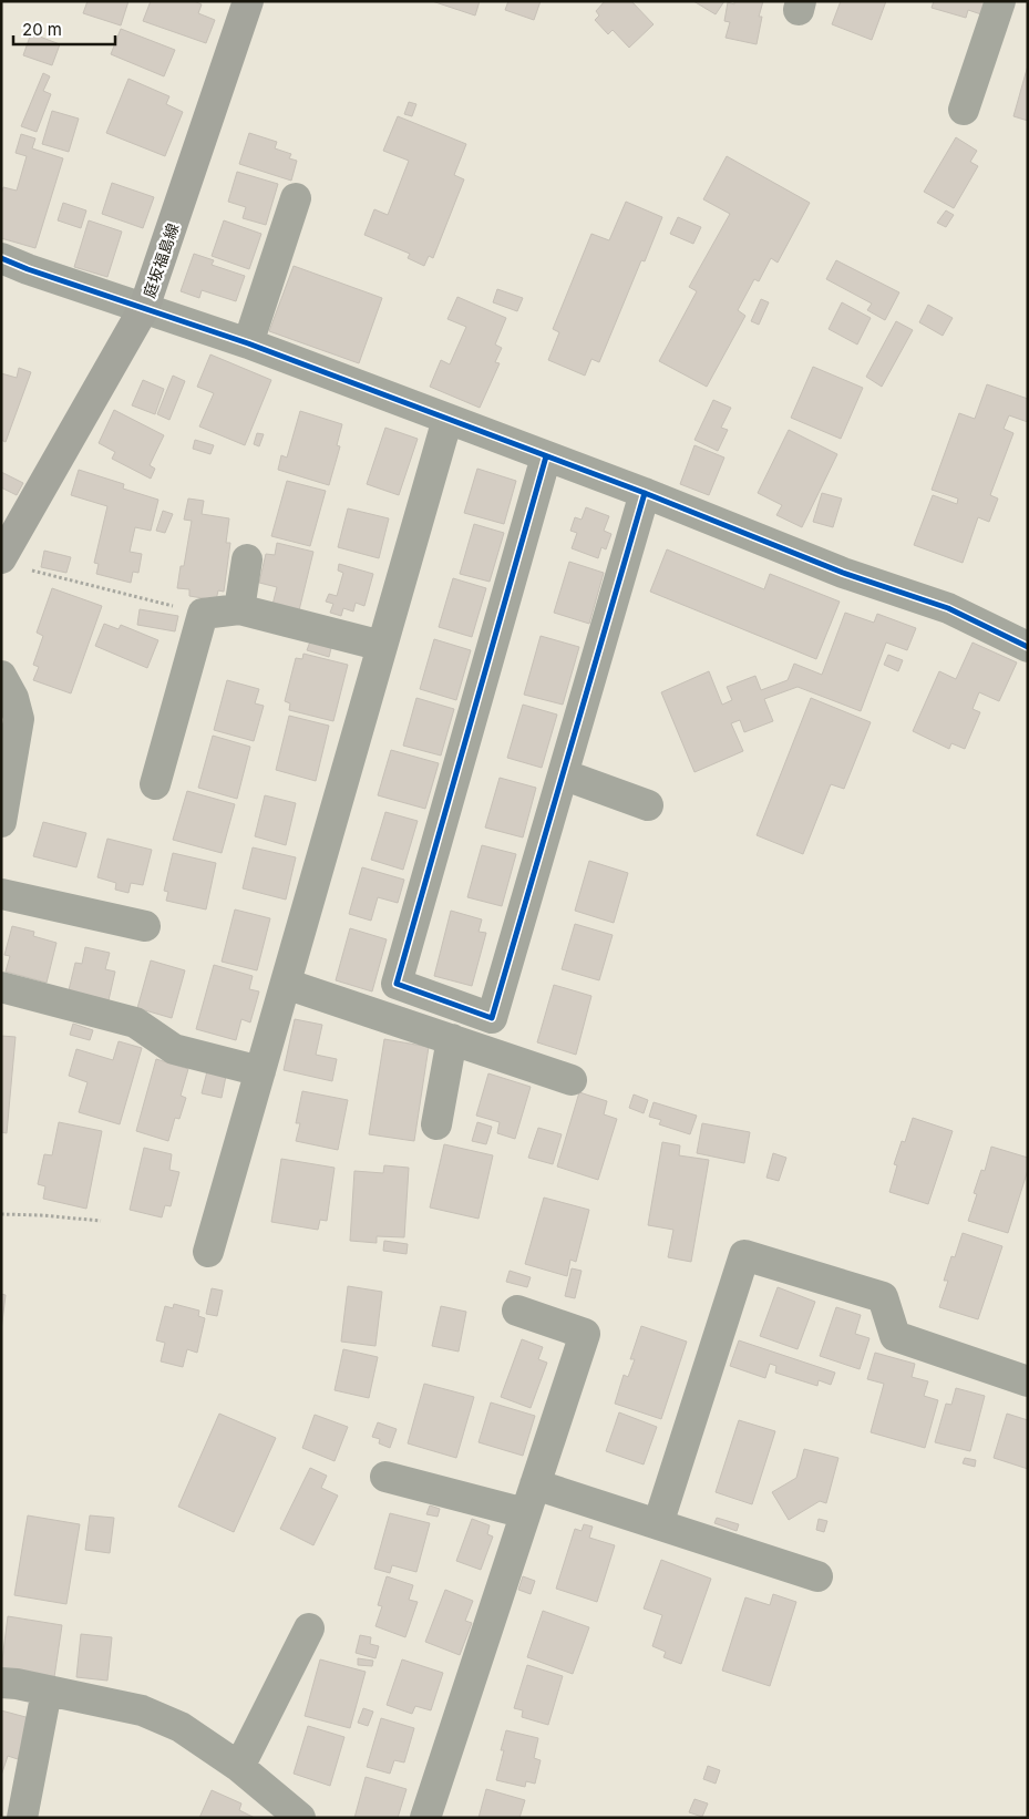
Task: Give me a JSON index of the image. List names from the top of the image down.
{
  "streets": {
    "main road": ["庭坂福島線"]
  },
  "scale_bar": "20 m"
}
